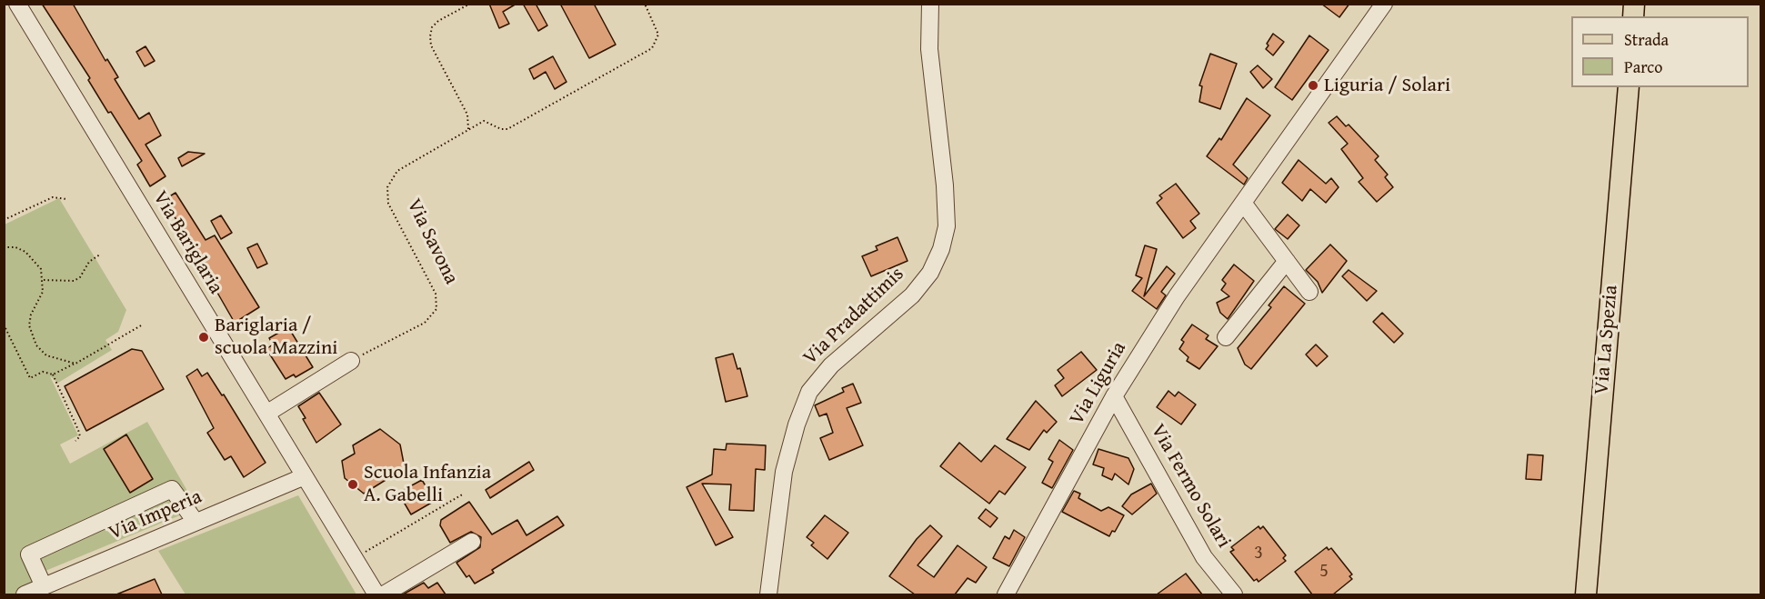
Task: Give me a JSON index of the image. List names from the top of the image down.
{
  "streets": {
    "main road": ["Via La Spezia"],
    "street": [
      "Via Bariglaria",
      "Via Pradattimis",
      "Via Liguria",
      "Via Fermo Solari",
      "Via Imperia"
    ],
    "path": ["Via Savona"]
  },
  "crossings": [
    ["Via Bariglaria", "Via Imperia"],
    ["Via Liguria", "Via Fermo Solari"]
  ],
  "places": ["Liguria / Solari", "Bariglaria / scuola Mazzini", "Scuola Infanzia A. Gabelli"],
  "house_numbers": ["3", "5"],
  "legend": ["Strada", "Parco"]
}
